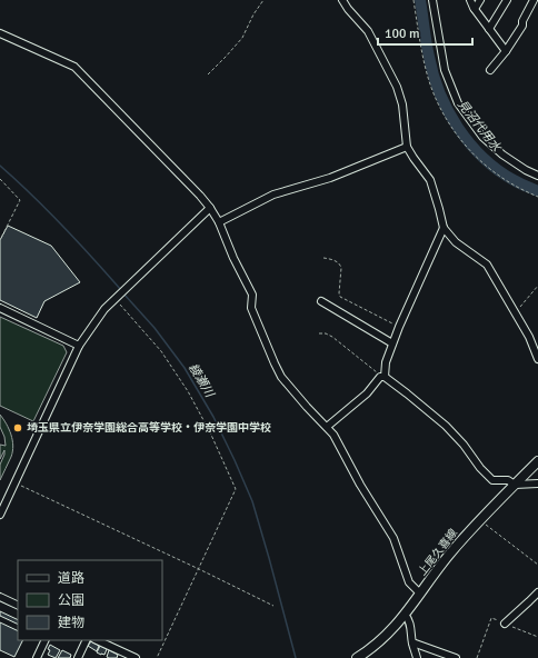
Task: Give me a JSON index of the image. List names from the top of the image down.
{
  "streets": {
    "main road": ["上尾久喜線"]
  },
  "water": ["見沼代用水", "綾瀬川"],
  "places": ["埼玉県立伊奈学園総合高等学校・伊奈学園中学校"],
  "legend": ["道路", "公園", "建物"],
  "scale_bar": "100 m"
}
